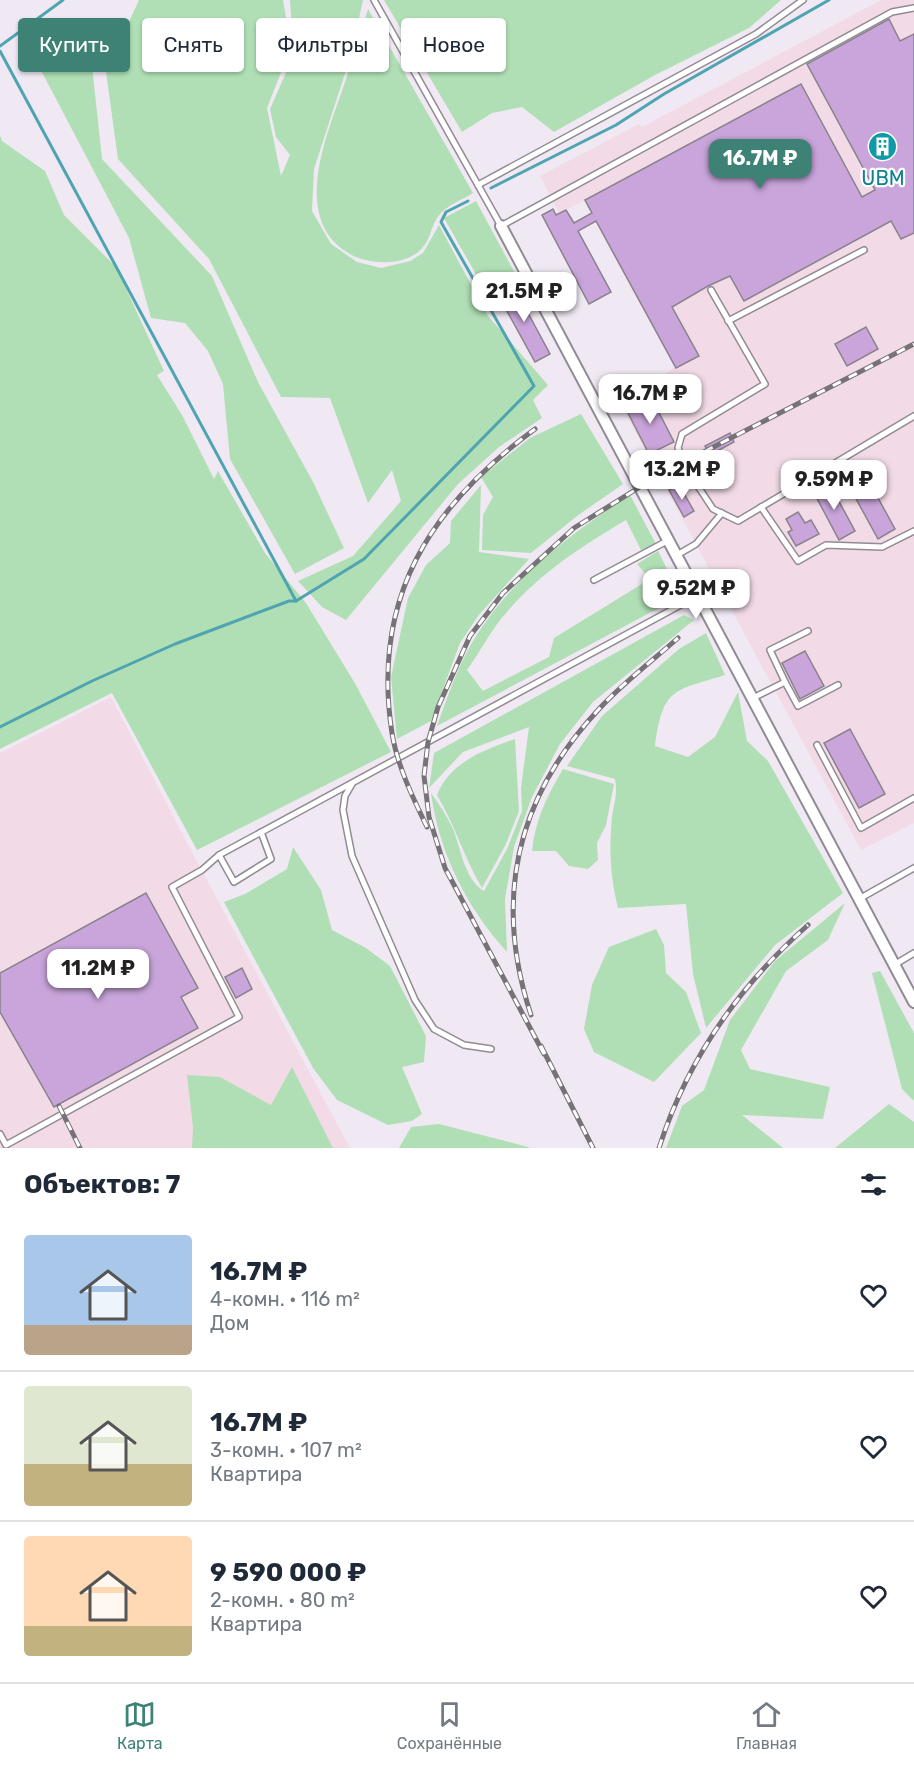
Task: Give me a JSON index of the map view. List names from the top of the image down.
{
  "places": {
    "building": ["UBM"]
  },
  "page": {
    "chip": [
      "Купить",
      "Снять",
      "Фильтры",
      "Новое"
    ],
    "price": [
      "16.7M ₽",
      "21.5M ₽",
      "16.7M ₽",
      "13.2M ₽",
      "9.59M ₽",
      "9.52M ₽",
      "11.2M ₽"
    ],
    "heading": "Объектов: 7",
    "list": [
      {
        "name": "16.7M ₽",
        "note": "4-комн. · 116 m² · Дом"
      },
      {
        "name": "16.7M ₽",
        "note": "3-комн. · 107 m² · Квартира"
      },
      {
        "name": "9 590 000 ₽",
        "note": "2-комн. · 80 m² · Квартира"
      }
    ],
    "tabs": ["Карта", "Сохранённые", "Главная"]
  }
}
